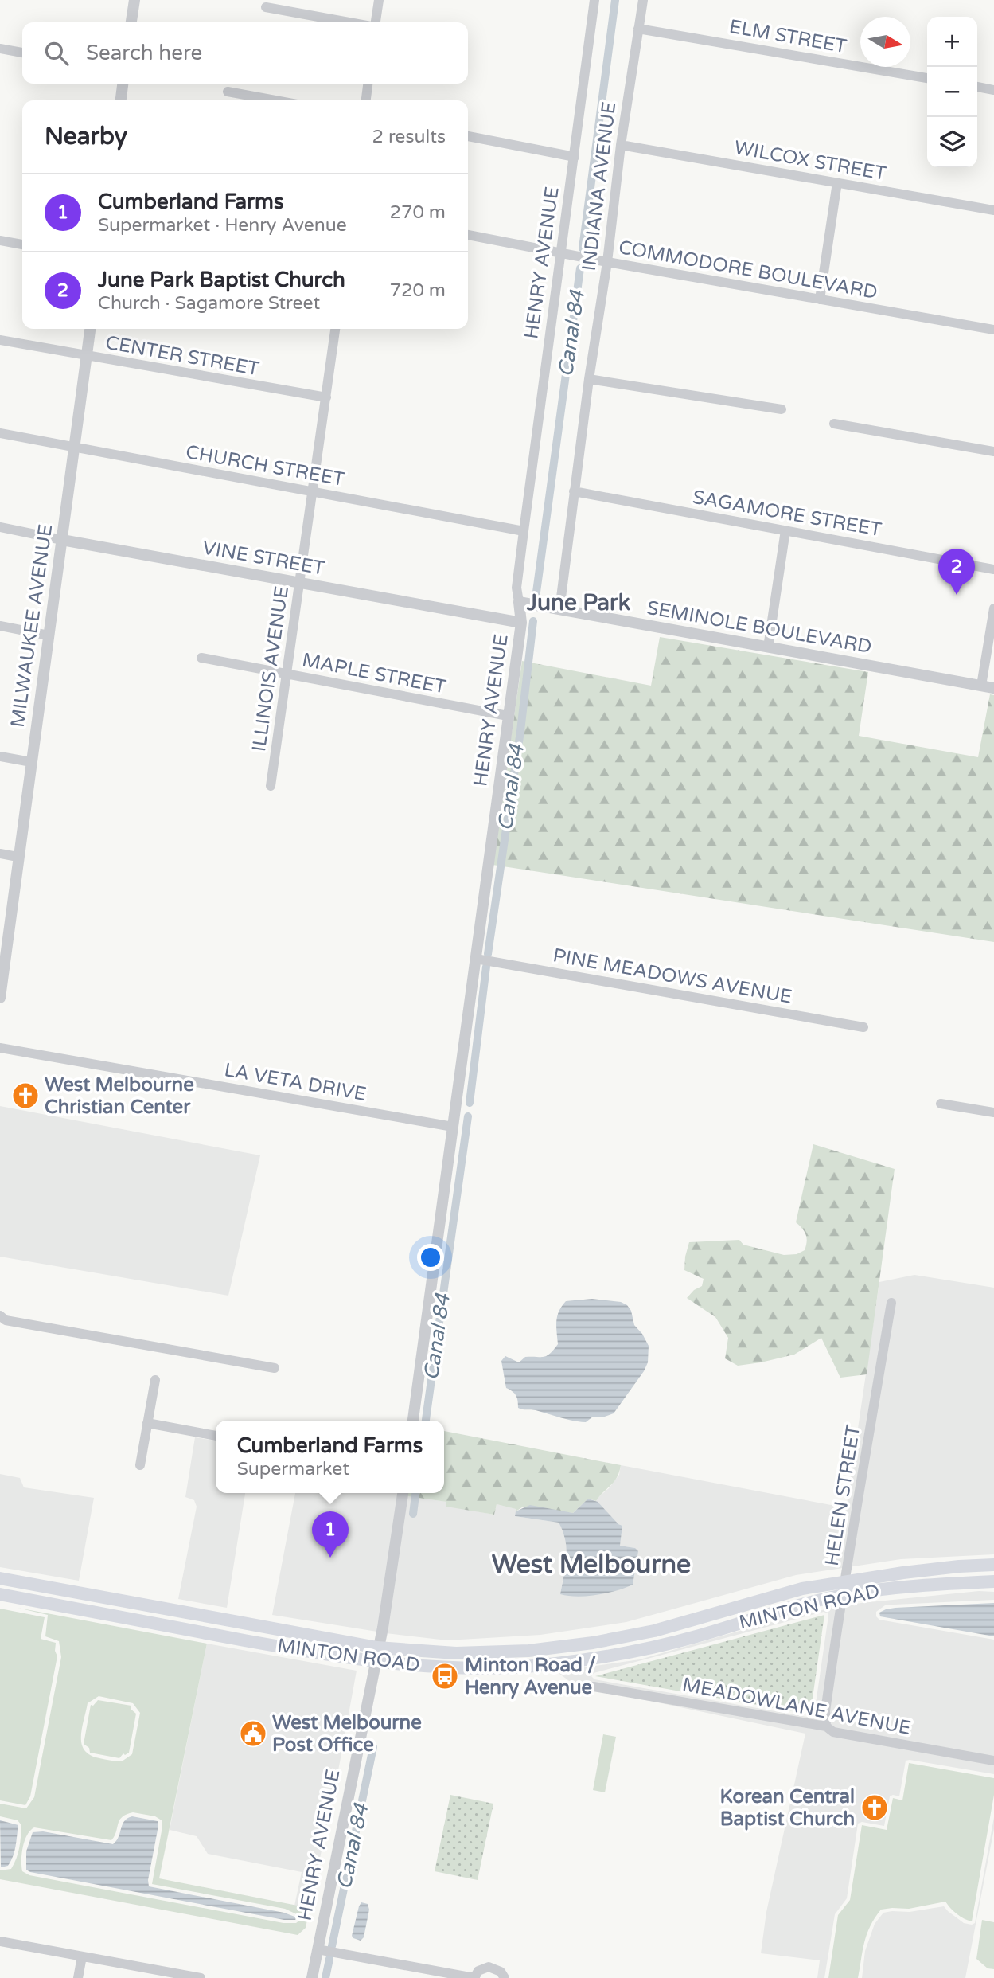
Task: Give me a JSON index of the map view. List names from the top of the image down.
{
  "streets": {
    "main road": ["MINTON ROAD"],
    "street": [
      "ELM STREET",
      "WILCOX STREET",
      "INDIANA AVENUE",
      "HENRY AVENUE",
      "COMMODORE BOULEVARD",
      "CENTER STREET",
      "CHURCH STREET",
      "SAGAMORE STREET",
      "VINE STREET",
      "MILWAUKEE AVENUE",
      "SEMINOLE BOULEVARD",
      "ILLINOIS AVENUE",
      "MAPLE STREET",
      "PINE MEADOWS AVENUE",
      "LA VETA DRIVE",
      "HELEN STREET",
      "MEADOWLANE AVENUE"
    ]
  },
  "crossings": [
    ["ELM STREET", "INDIANA AVENUE"],
    ["WILCOX STREET", "INDIANA AVENUE"],
    ["INDIANA AVENUE", "COMMODORE BOULEVARD"],
    ["INDIANA AVENUE", "SAGAMORE STREET"],
    ["INDIANA AVENUE", "SEMINOLE BOULEVARD"],
    ["HENRY AVENUE", "COMMODORE BOULEVARD"],
    ["HENRY AVENUE", "CHURCH STREET"],
    ["HENRY AVENUE", "VINE STREET"],
    ["HENRY AVENUE", "SEMINOLE BOULEVARD"],
    ["HENRY AVENUE", "MAPLE STREET"],
    ["HENRY AVENUE", "PINE MEADOWS AVENUE"],
    ["HENRY AVENUE", "LA VETA DRIVE"],
    ["HENRY AVENUE", "MINTON ROAD"],
    ["CENTER STREET", "MILWAUKEE AVENUE"],
    ["CENTER STREET", "ILLINOIS AVENUE"],
    ["CHURCH STREET", "MILWAUKEE AVENUE"],
    ["CHURCH STREET", "ILLINOIS AVENUE"],
    ["VINE STREET", "MILWAUKEE AVENUE"],
    ["VINE STREET", "ILLINOIS AVENUE"],
    ["ILLINOIS AVENUE", "MAPLE STREET"],
    ["HELEN STREET", "MINTON ROAD"],
    ["HELEN STREET", "MEADOWLANE AVENUE"]
  ],
  "districts": ["June Park", "West Melbourne"],
  "water": ["Canal 84"],
  "places": {
    "church": ["West Melbourne Christian Center", "Korean Central Baptist Church"],
    "bus stop": ["Minton Road / Henry Avenue"],
    "public building": ["West Melbourne Post Office"]
  },
  "north": "right",
  "page": {
    "map_buttons": ["+", "−"],
    "search": "Search here",
    "heading": ["Nearby", "2 results"],
    "list": [
      {
        "mark": "1",
        "name": "Cumberland Farms",
        "note": "Supermarket · Henry Avenue",
        "value": "270 m"
      },
      {
        "mark": "2",
        "name": "June Park Baptist Church",
        "note": "Church · Sagamore Street",
        "value": "720 m"
      }
    ],
    "pins": ["2", "1"],
    "popup": ["Cumberland Farms", "Supermarket"]
  }
}
